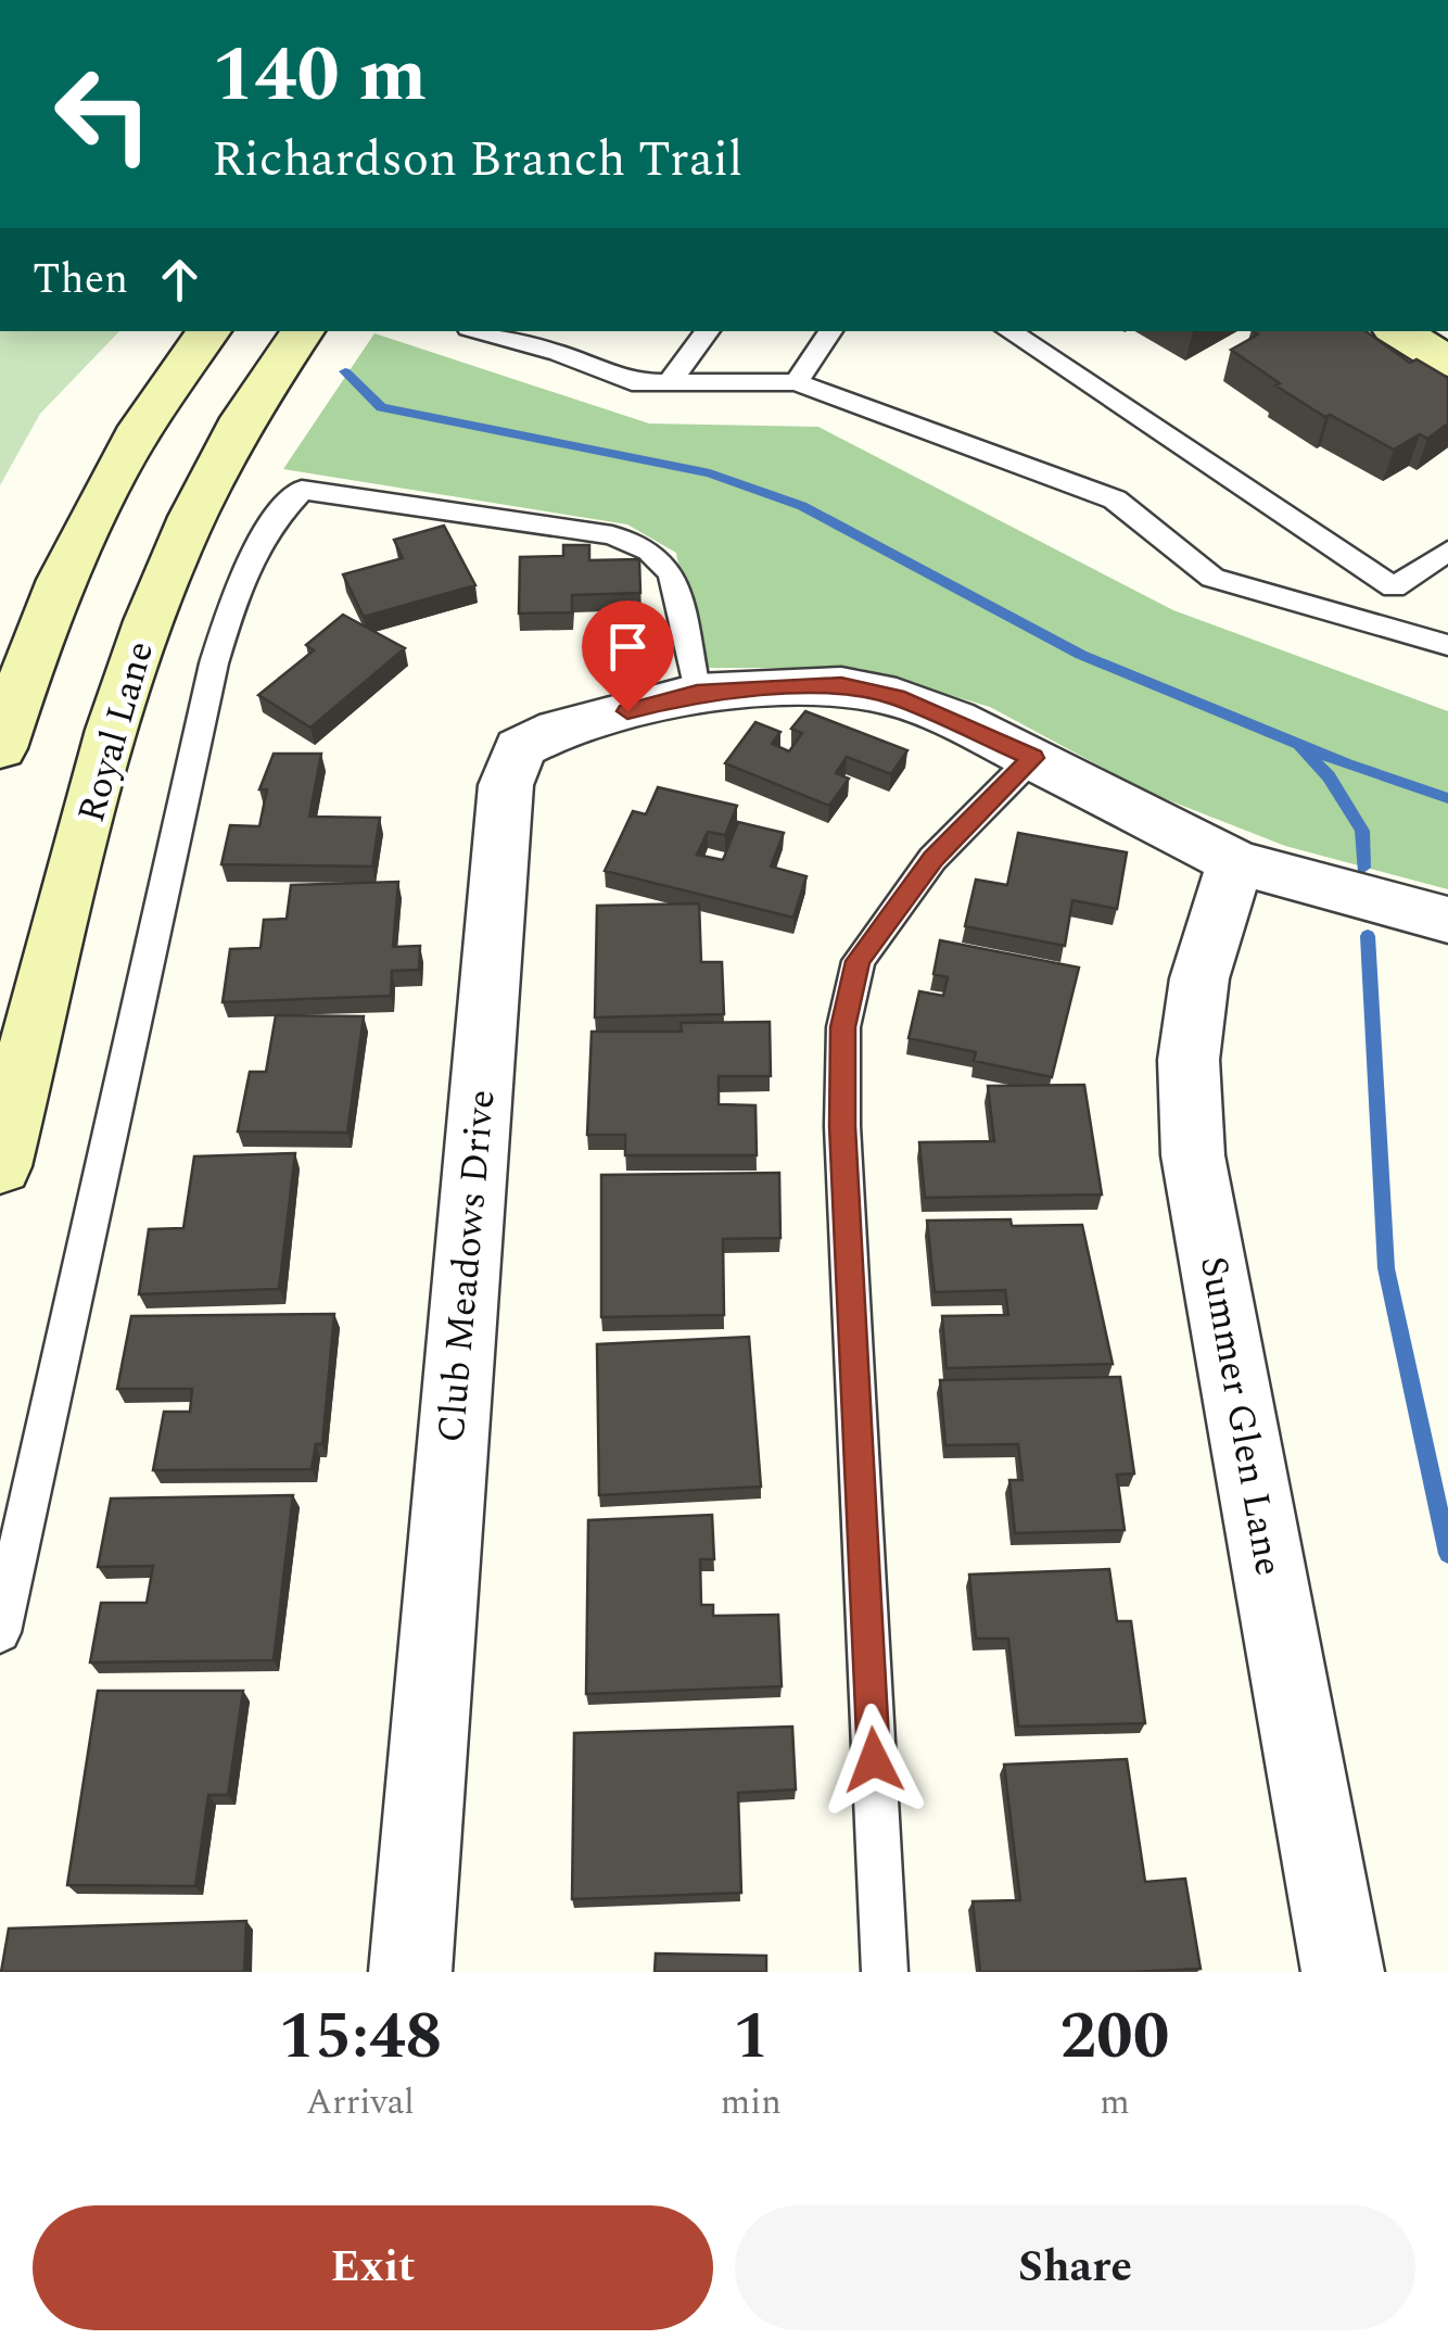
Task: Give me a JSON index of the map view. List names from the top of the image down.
{
  "streets": {
    "main road": ["Royal Lane"],
    "street": ["Club Meadows Drive", "Summer Glen Lane"]
  },
  "crossings": [
    ["Club Meadows Drive", "Summer Glen Lane"]
  ],
  "page": {
    "turn": ["140 m", "Richardson Branch Trail"],
    "then": "Then",
    "eta": [
      "15:48",
      "Arrival",
      "1",
      "min",
      "200",
      "m"
    ],
    "buttons": ["Exit", "Share"]
  }
}
